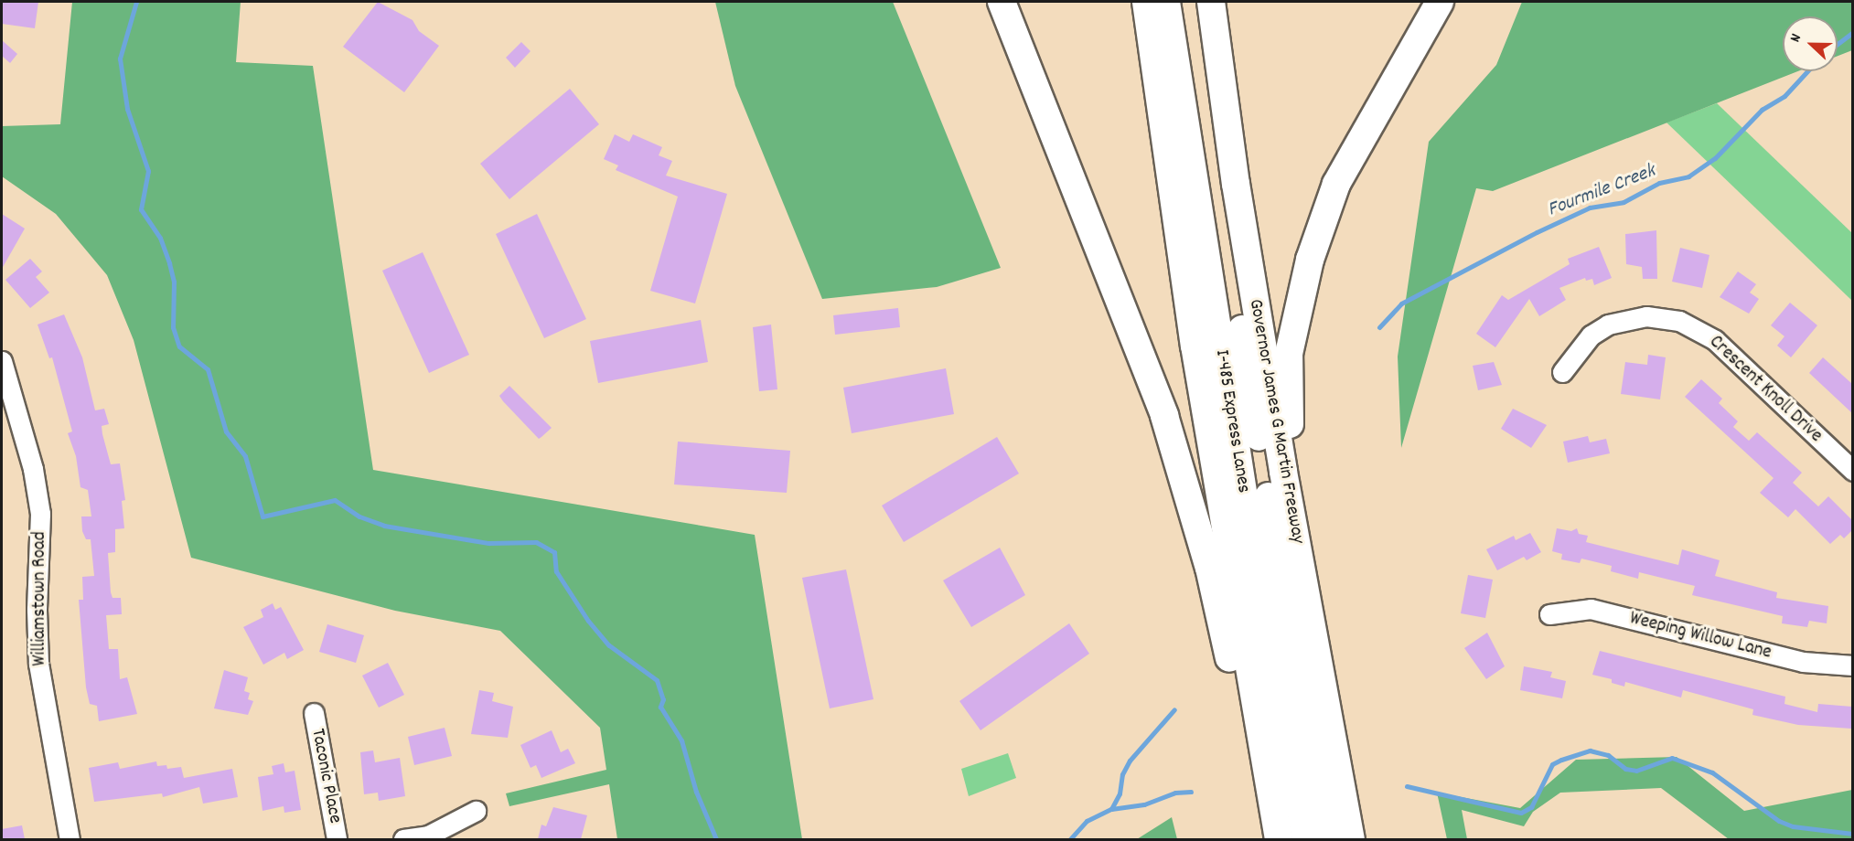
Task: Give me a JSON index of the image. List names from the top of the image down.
{
  "streets": {
    "highway": ["I-485 Express Lanes", "Governor James G Martin Freeway"],
    "street": [
      "Crescent Knoll Drive",
      "Williamstown Road",
      "Weeping Willow Lane",
      "Taconic Place"
    ]
  },
  "water": ["Fourmile Creek"],
  "north": "left"
}
